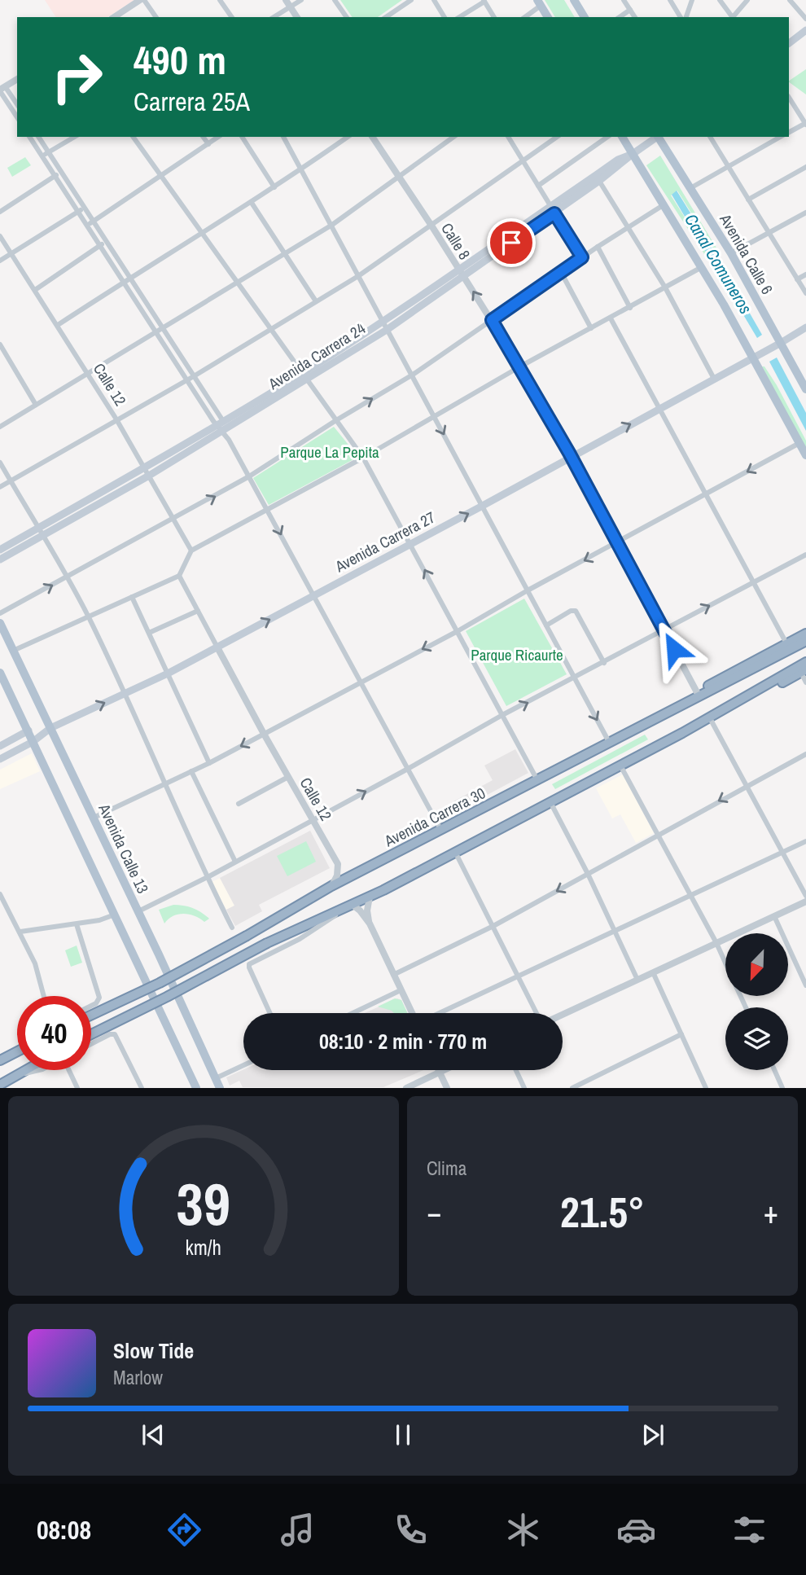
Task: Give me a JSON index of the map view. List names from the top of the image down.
{
  "streets": {
    "highway": ["Avenida Carrera 30"],
    "main road": [
      "Avenida Calle 6",
      "Avenida Carrera 24",
      "Avenida Carrera 27",
      "Avenida Calle 13"
    ],
    "street": ["Calle 8", "Calle 12"]
  },
  "crossings": [
    ["Calle 8", "Avenida Carrera 24"],
    ["Calle 8", "Avenida Carrera 27"],
    ["Avenida Calle 6", "Avenida Carrera 27"],
    ["Avenida Carrera 24", "Calle 12"],
    ["Calle 12", "Avenida Carrera 27"],
    ["Calle 12", "Avenida Carrera 30"],
    ["Avenida Carrera 27", "Avenida Calle 13"]
  ],
  "one_way": ["Avenida Carrera 27"],
  "water": ["Canal Comuneros"],
  "parks": ["Parque La Pepita", "Parque Ricaurte"],
  "north": "bottom left",
  "page": {
    "turn": ["490 m", "Carrera 25A"],
    "limit": "40",
    "trip": "08:10 · 2 min · 770 m",
    "tile": "Clima",
    "heat": ["−", "21.5°", "+"],
    "song": ["Slow Tide", "Marlow"],
    "tabs": "08:08",
    "gauge": ["39", "km/h"]
  }
}
